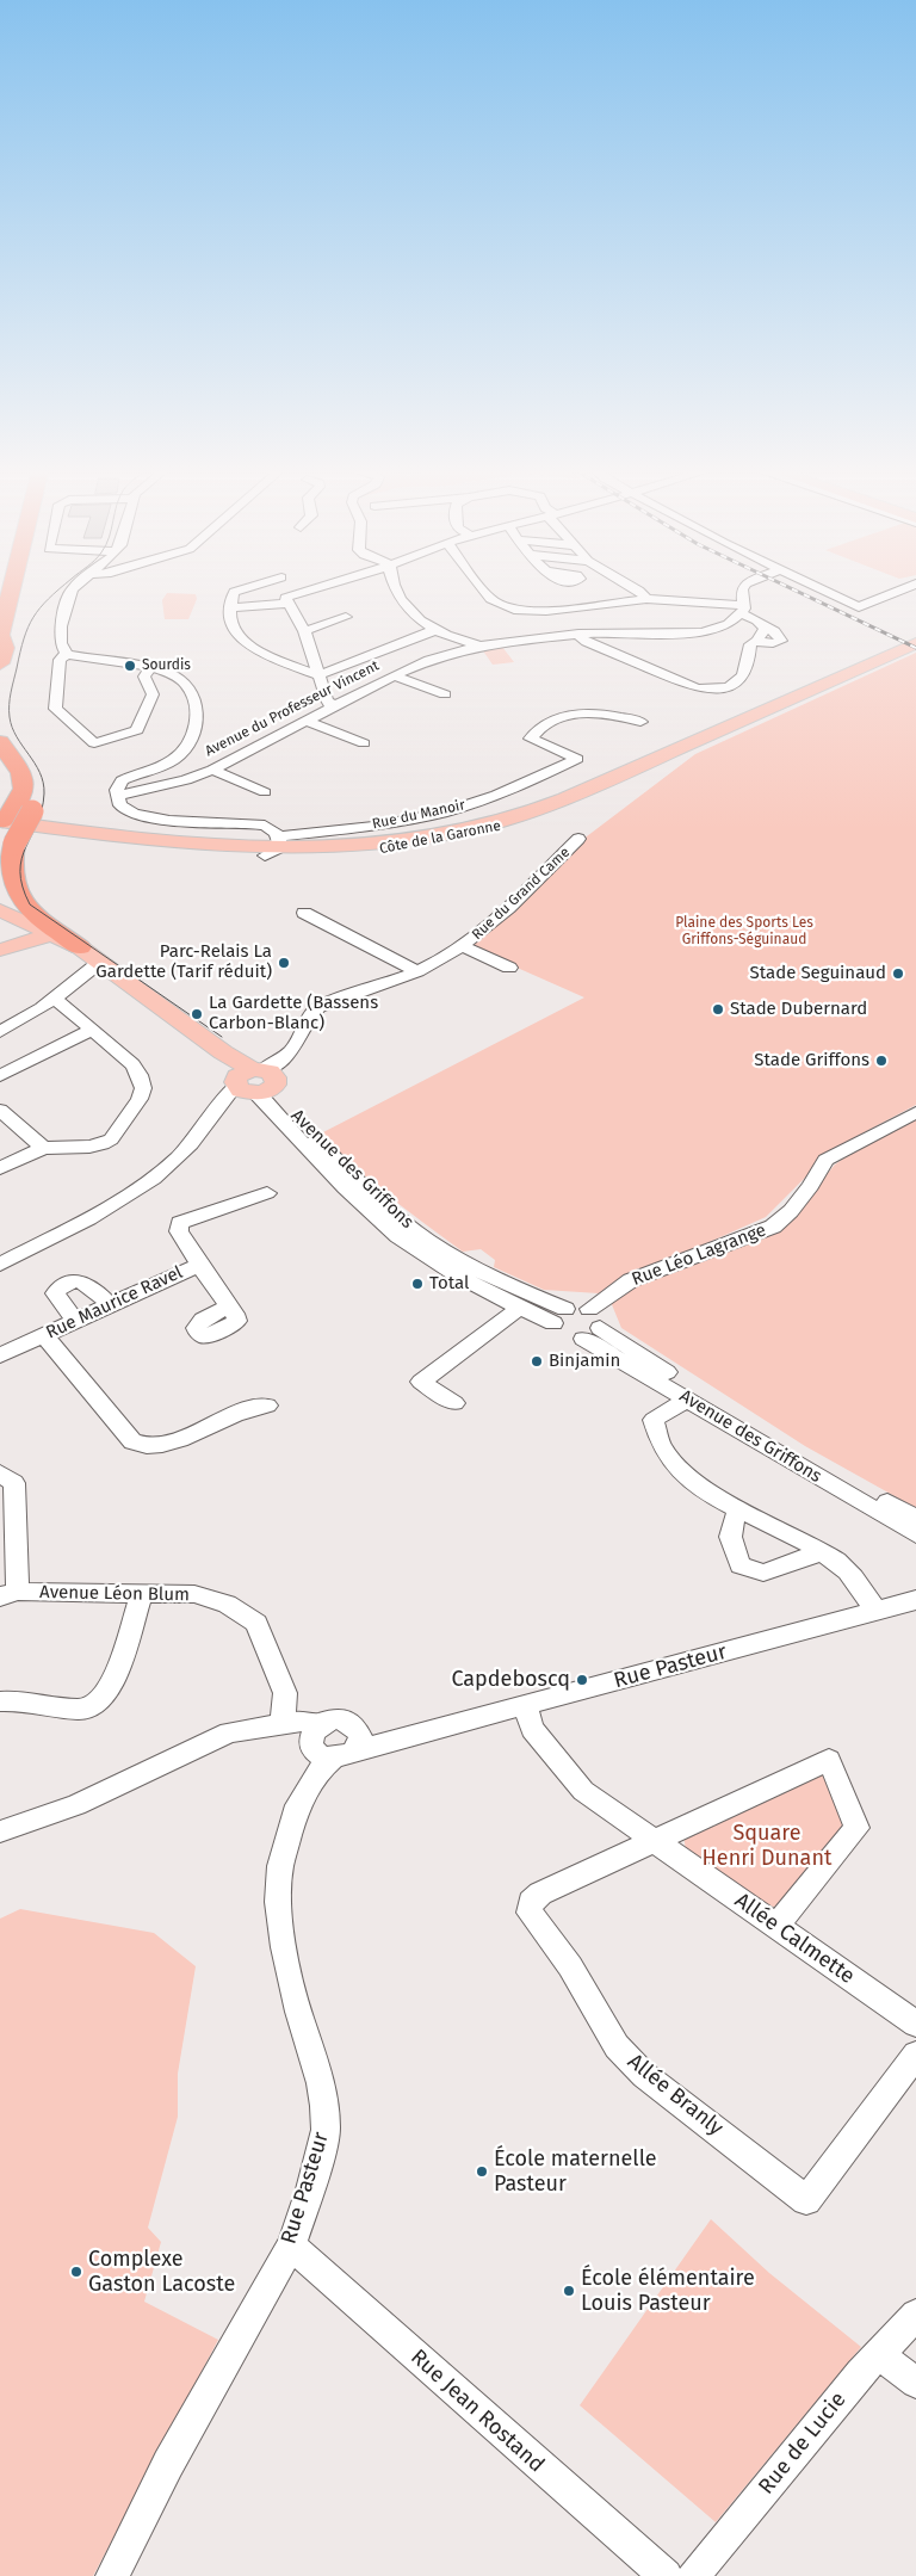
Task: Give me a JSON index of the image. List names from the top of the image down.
{
  "streets": {
    "main road": ["Côte de la Garonne", "Avenue des Griffons"],
    "street": [
      "Avenue du Professeur Vincent",
      "Rue du Manoir",
      "Rue du Grand Came",
      "Rue Léo Lagrange",
      "Rue Maurice Ravel",
      "Avenue Léon Blum",
      "Rue Pasteur",
      "Allée Calmette",
      "Allée Branly",
      "Rue Jean Rostand",
      "Rue de Lucie"
    ]
  },
  "crossings": [
    ["Rue du Manoir", "Côte de la Garonne"],
    ["Rue du Grand Came", "Avenue des Griffons"],
    ["Rue Pasteur", "Allée Calmette"],
    ["Rue Pasteur", "Rue Jean Rostand"],
    ["Allée Calmette", "Allée Branly"]
  ],
  "parks": ["Plaine des Sports Les Griffons-Séguinaud", "Square Henri Dunant"],
  "places": [
    "Sourdis",
    "Parc-Relais La Gardette (Tarif réduit)",
    "Stade Seguinaud",
    "Stade Dubernard",
    "La Gardette (Bassens Carbon-Blanc)",
    "Stade Griffons",
    "Total",
    "Binjamin",
    "Capdeboscq",
    "École maternelle Pasteur",
    "Complexe Gaston Lacoste",
    "École élémentaire Louis Pasteur"
  ]
}
